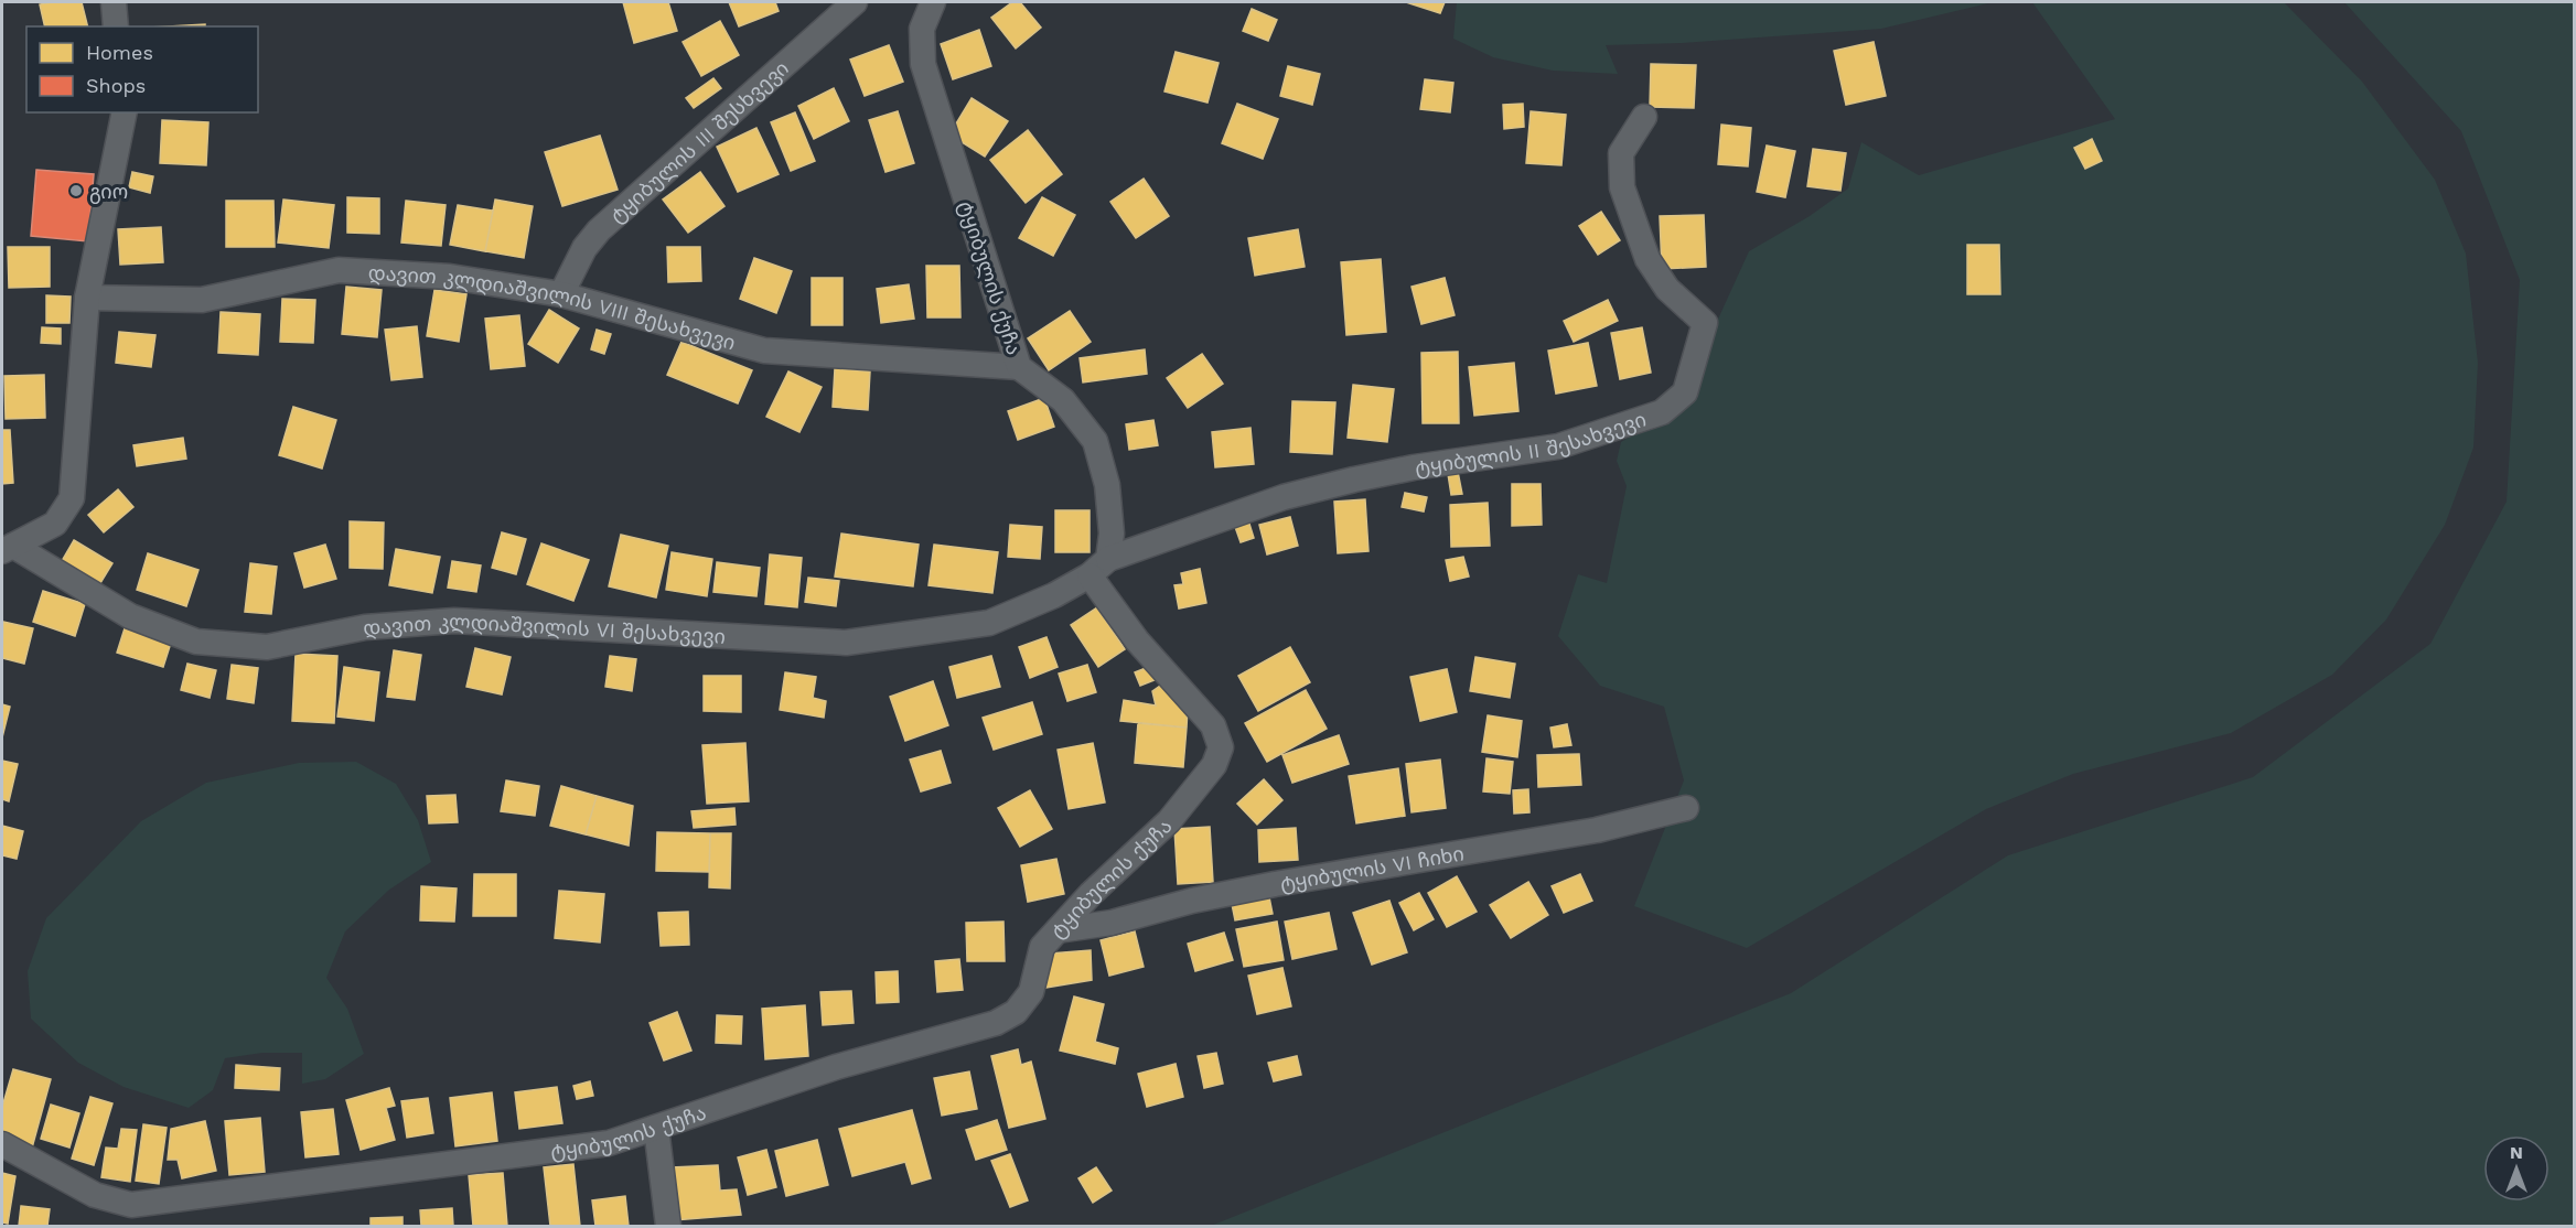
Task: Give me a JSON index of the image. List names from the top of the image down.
{
  "streets": {
    "street": [
      "ტყიბულის III შესხვევი",
      "ტყიბულის ქუჩა",
      "დავით კლდიაშვილის VIII შესახვევი",
      "ტყიბულის II შესახვევი",
      "დავით კლდიაშვილის VI შესახვევი",
      "ტყიბულის VI ჩიხი"
    ]
  },
  "crossings": [
    ["ტყიბულის III შესხვევი", "დავით კლდიაშვილის VIII შესახვევი"],
    ["ტყიბულის ქუჩა", "დავით კლდიაშვილის VIII შესახვევი"],
    ["ტყიბულის ქუჩა", "ტყიბულის II შესახვევი"],
    ["ტყიბულის ქუჩა", "დავით კლდიაშვილის VI შესახვევი"],
    ["ტყიბულის ქუჩა", "ტყიბულის VI ჩიხი"]
  ],
  "places": ["გიო"],
  "legend": ["Homes", "Shops"],
  "north": "top"
}
